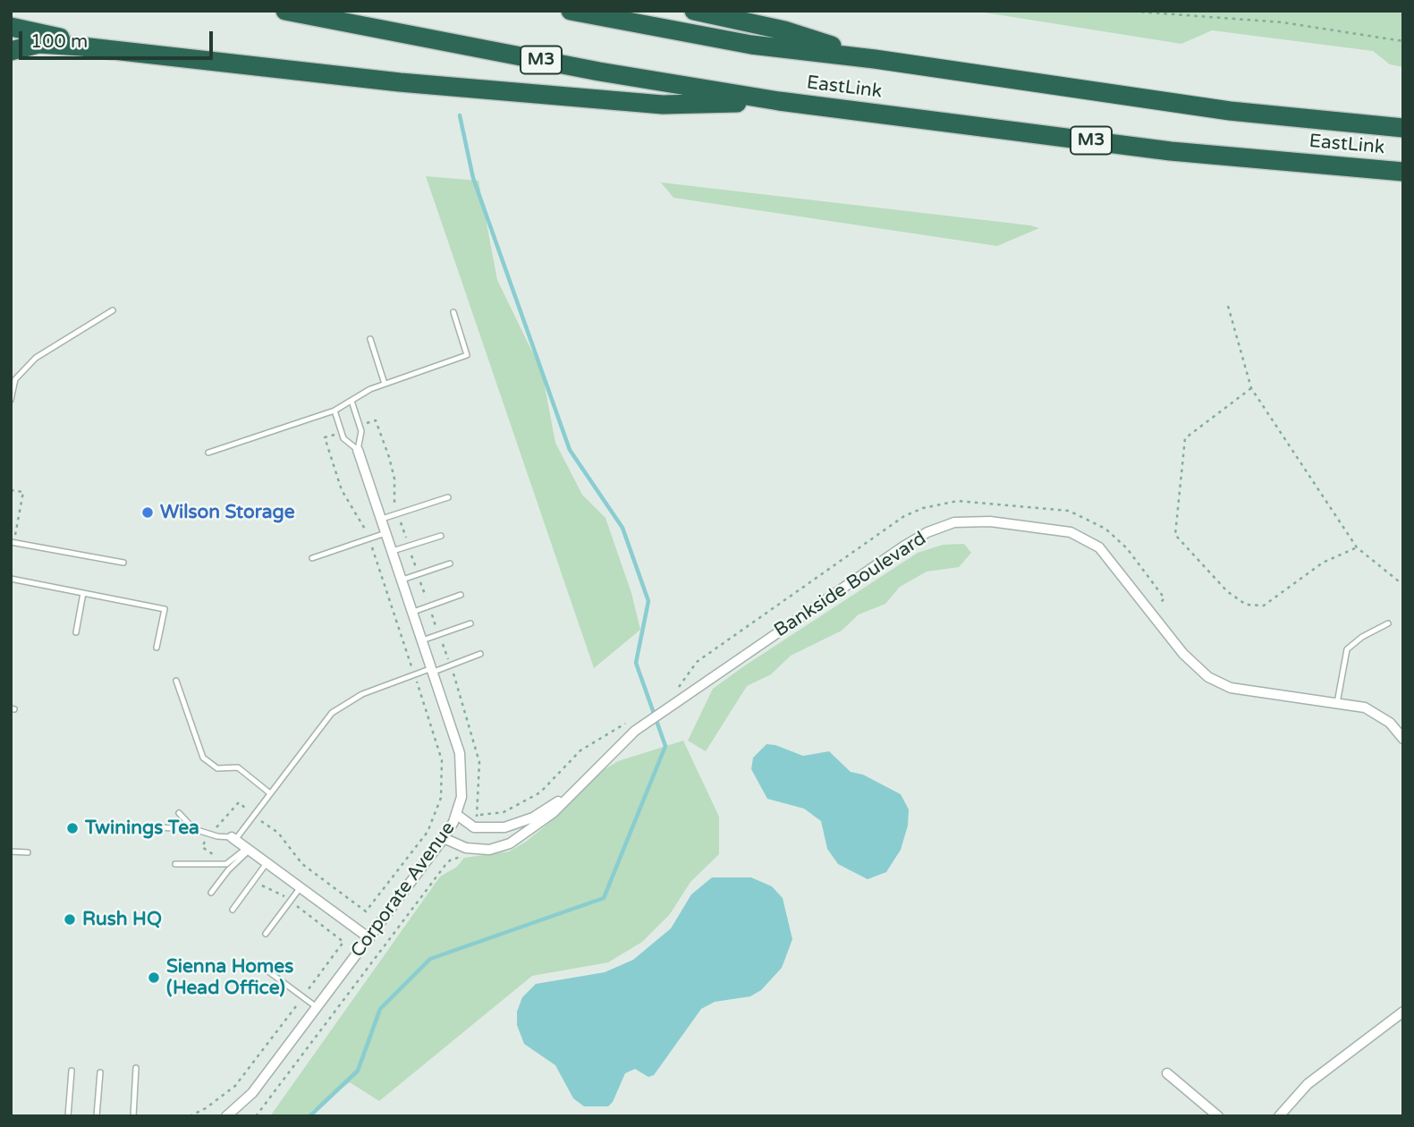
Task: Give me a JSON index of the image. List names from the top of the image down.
{
  "streets": {
    "highway": ["M3", "EastLink"],
    "street": ["Bankside Boulevard", "Corporate Avenue"]
  },
  "crossings": [
    ["Bankside Boulevard", "Corporate Avenue"]
  ],
  "places": [
    "Wilson Storage",
    "Twinings Tea",
    "Rush HQ",
    "Sienna Homes (Head Office)"
  ],
  "scale_bar": "100 m"
}
